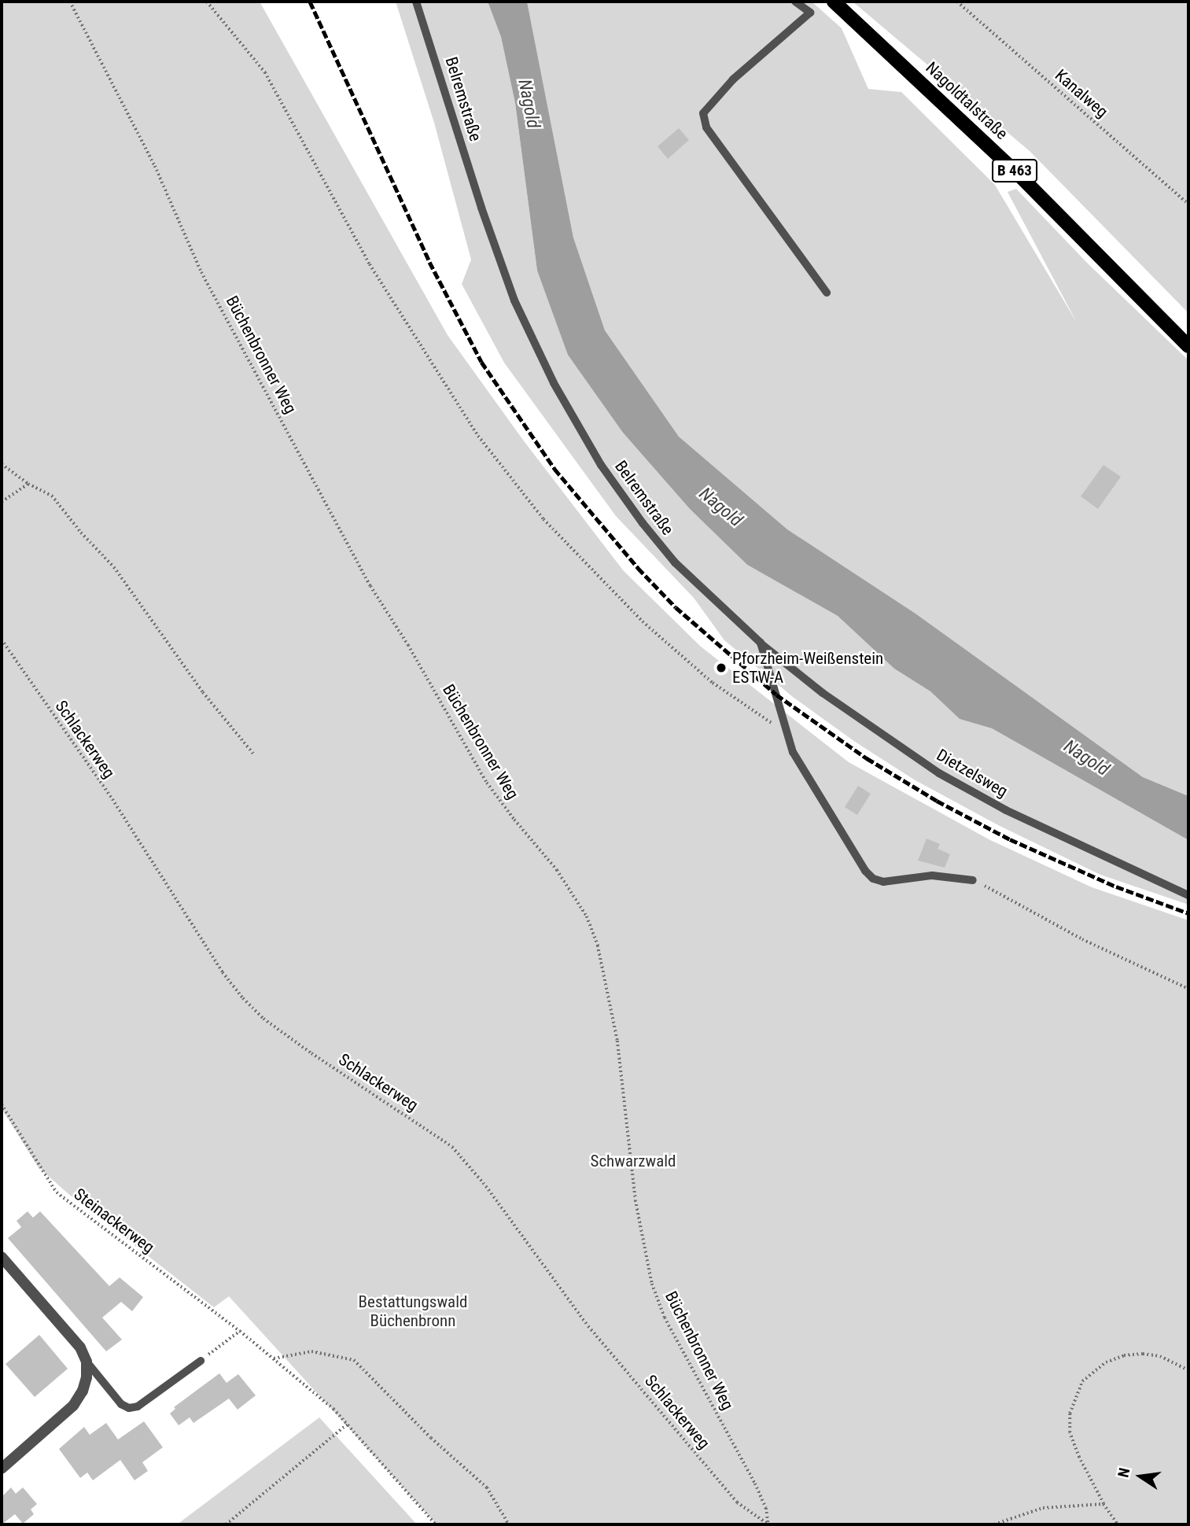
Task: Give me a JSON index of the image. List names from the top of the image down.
{
  "streets": {
    "main road": ["Nagoldtalstraße", "B 463"],
    "lane": ["Belremstraße", "Dietzelsweg"],
    "path": [
      "Kanalweg",
      "Büchenbronner Weg",
      "Schlackerweg",
      "Steinackerweg"
    ]
  },
  "crossings": [
    ["Belremstraße", "Dietzelsweg"],
    ["Büchenbronner Weg", "Schlackerweg"]
  ],
  "water": ["Nagold"],
  "parks": ["Schwarzwald", "Bestattungswald Büchenbronn"],
  "places": ["Pforzheim-Weißenstein ESTW-A"],
  "north": "left"
}
